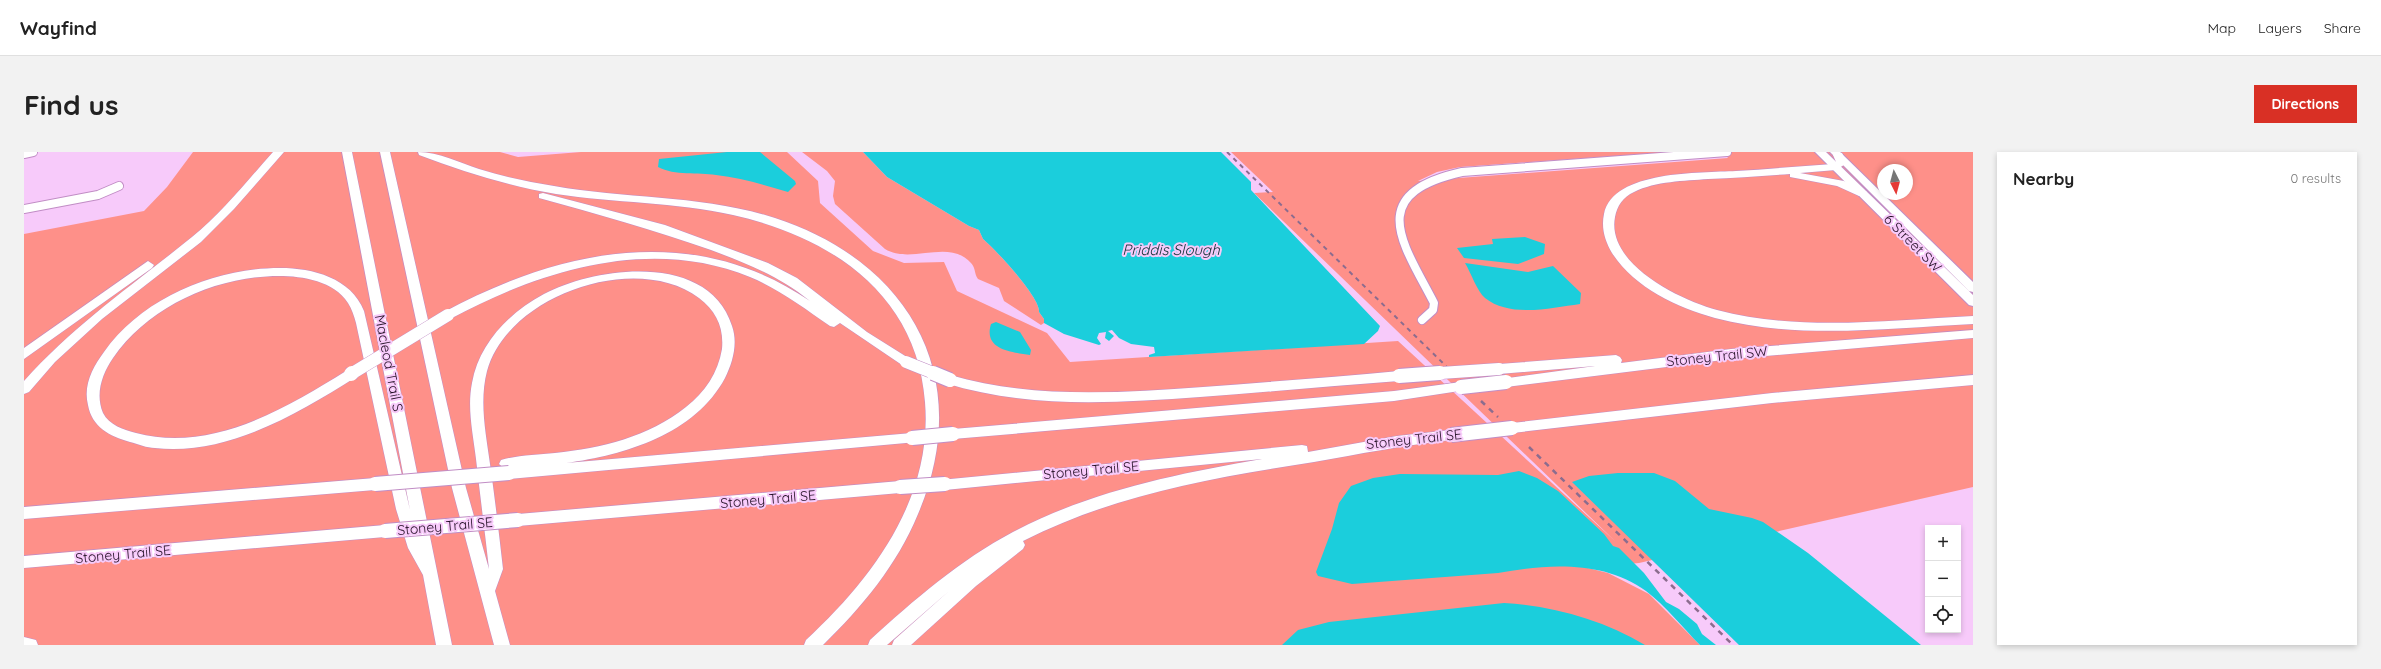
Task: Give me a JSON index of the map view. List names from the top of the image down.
{
  "streets": {
    "highway": ["Stoney Trail SW", "Macleod Trail S", "Stoney Trail SE"],
    "main road": ["6 Street SW"]
  },
  "water": ["Priddis Slough"],
  "north": "bottom",
  "page": {
    "header": "Wayfind",
    "nav": ["Map", "Layers", "Share"],
    "buttons": "Directions",
    "title": "Find us",
    "heading": ["Nearby", "0 results"],
    "map_buttons": ["+", "−"]
  }
}
